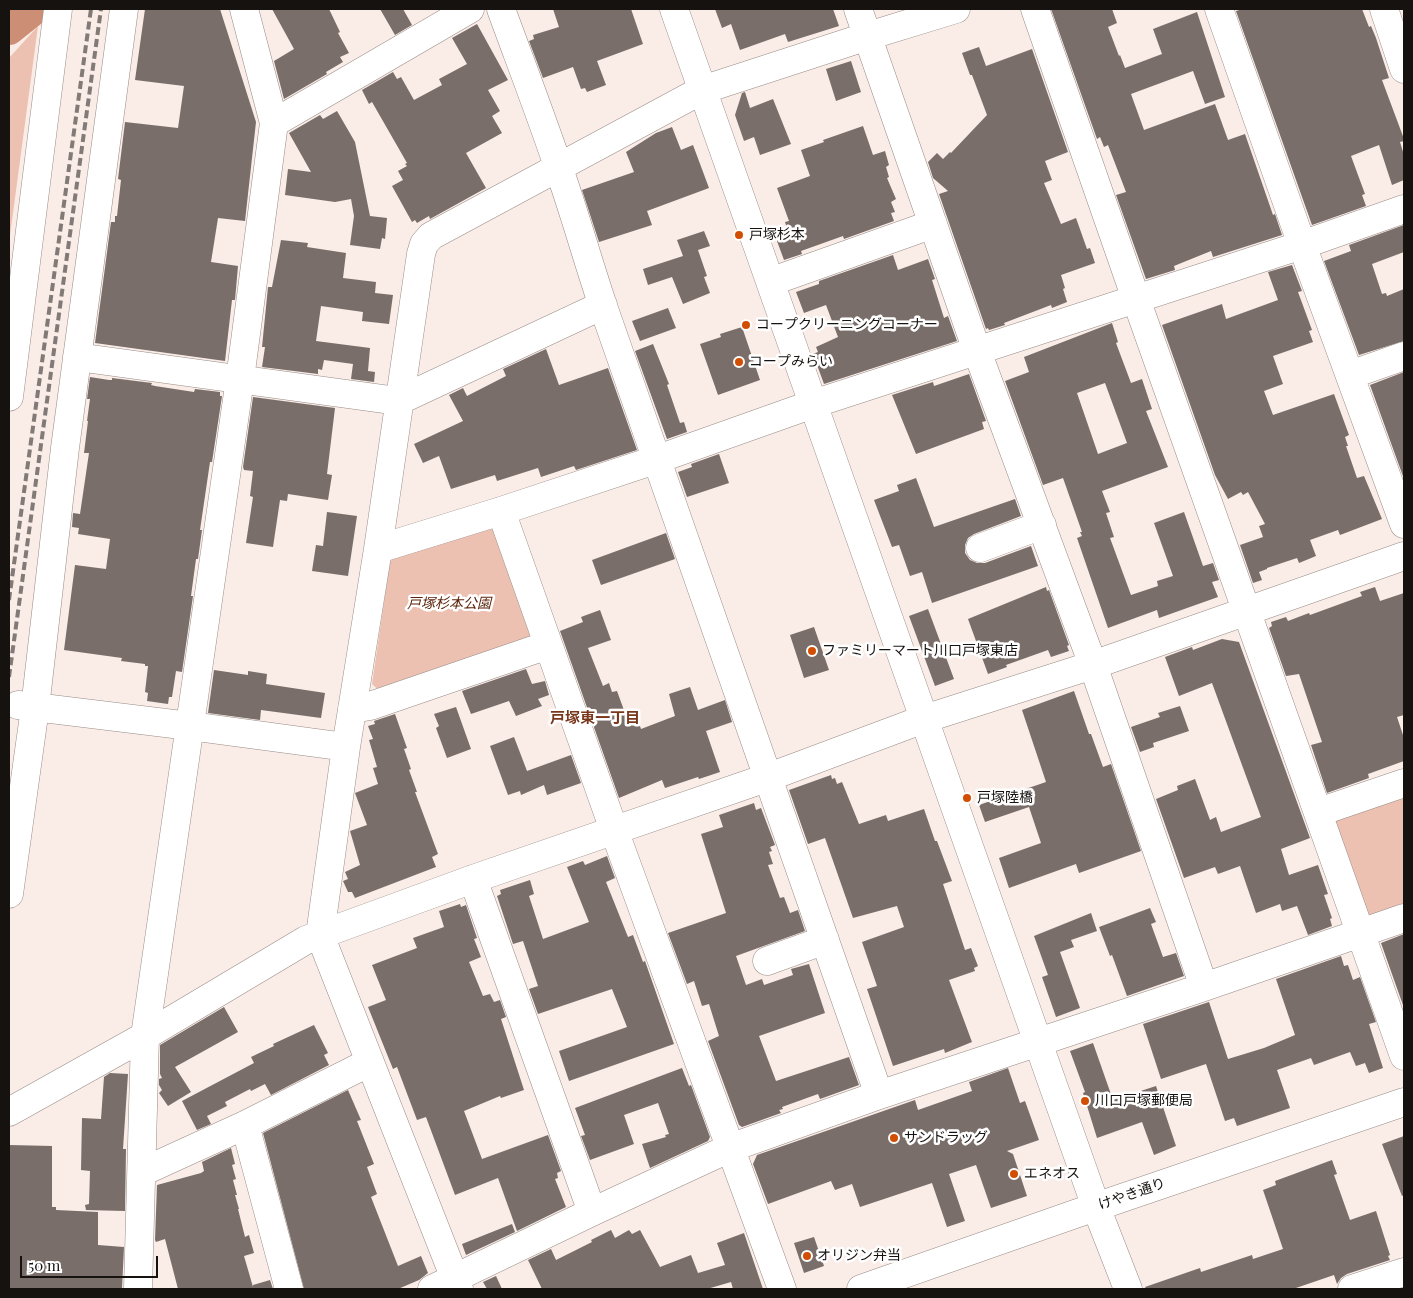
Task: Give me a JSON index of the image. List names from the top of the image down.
{
  "streets": {
    "street": ["けやき通り"]
  },
  "districts": ["戸塚東一丁目"],
  "parks": ["戸塚杉本公園"],
  "places": [
    "戸塚杉本",
    "コープクリーニングコーナー",
    "コープみらい",
    "ファミリーマート川口戸塚東店",
    "戸塚陸橋",
    "川口戸塚郵便局",
    "サンドラッグ",
    "エネオス",
    "オリジン弁当"
  ],
  "scale_bar": "50 m"
}
